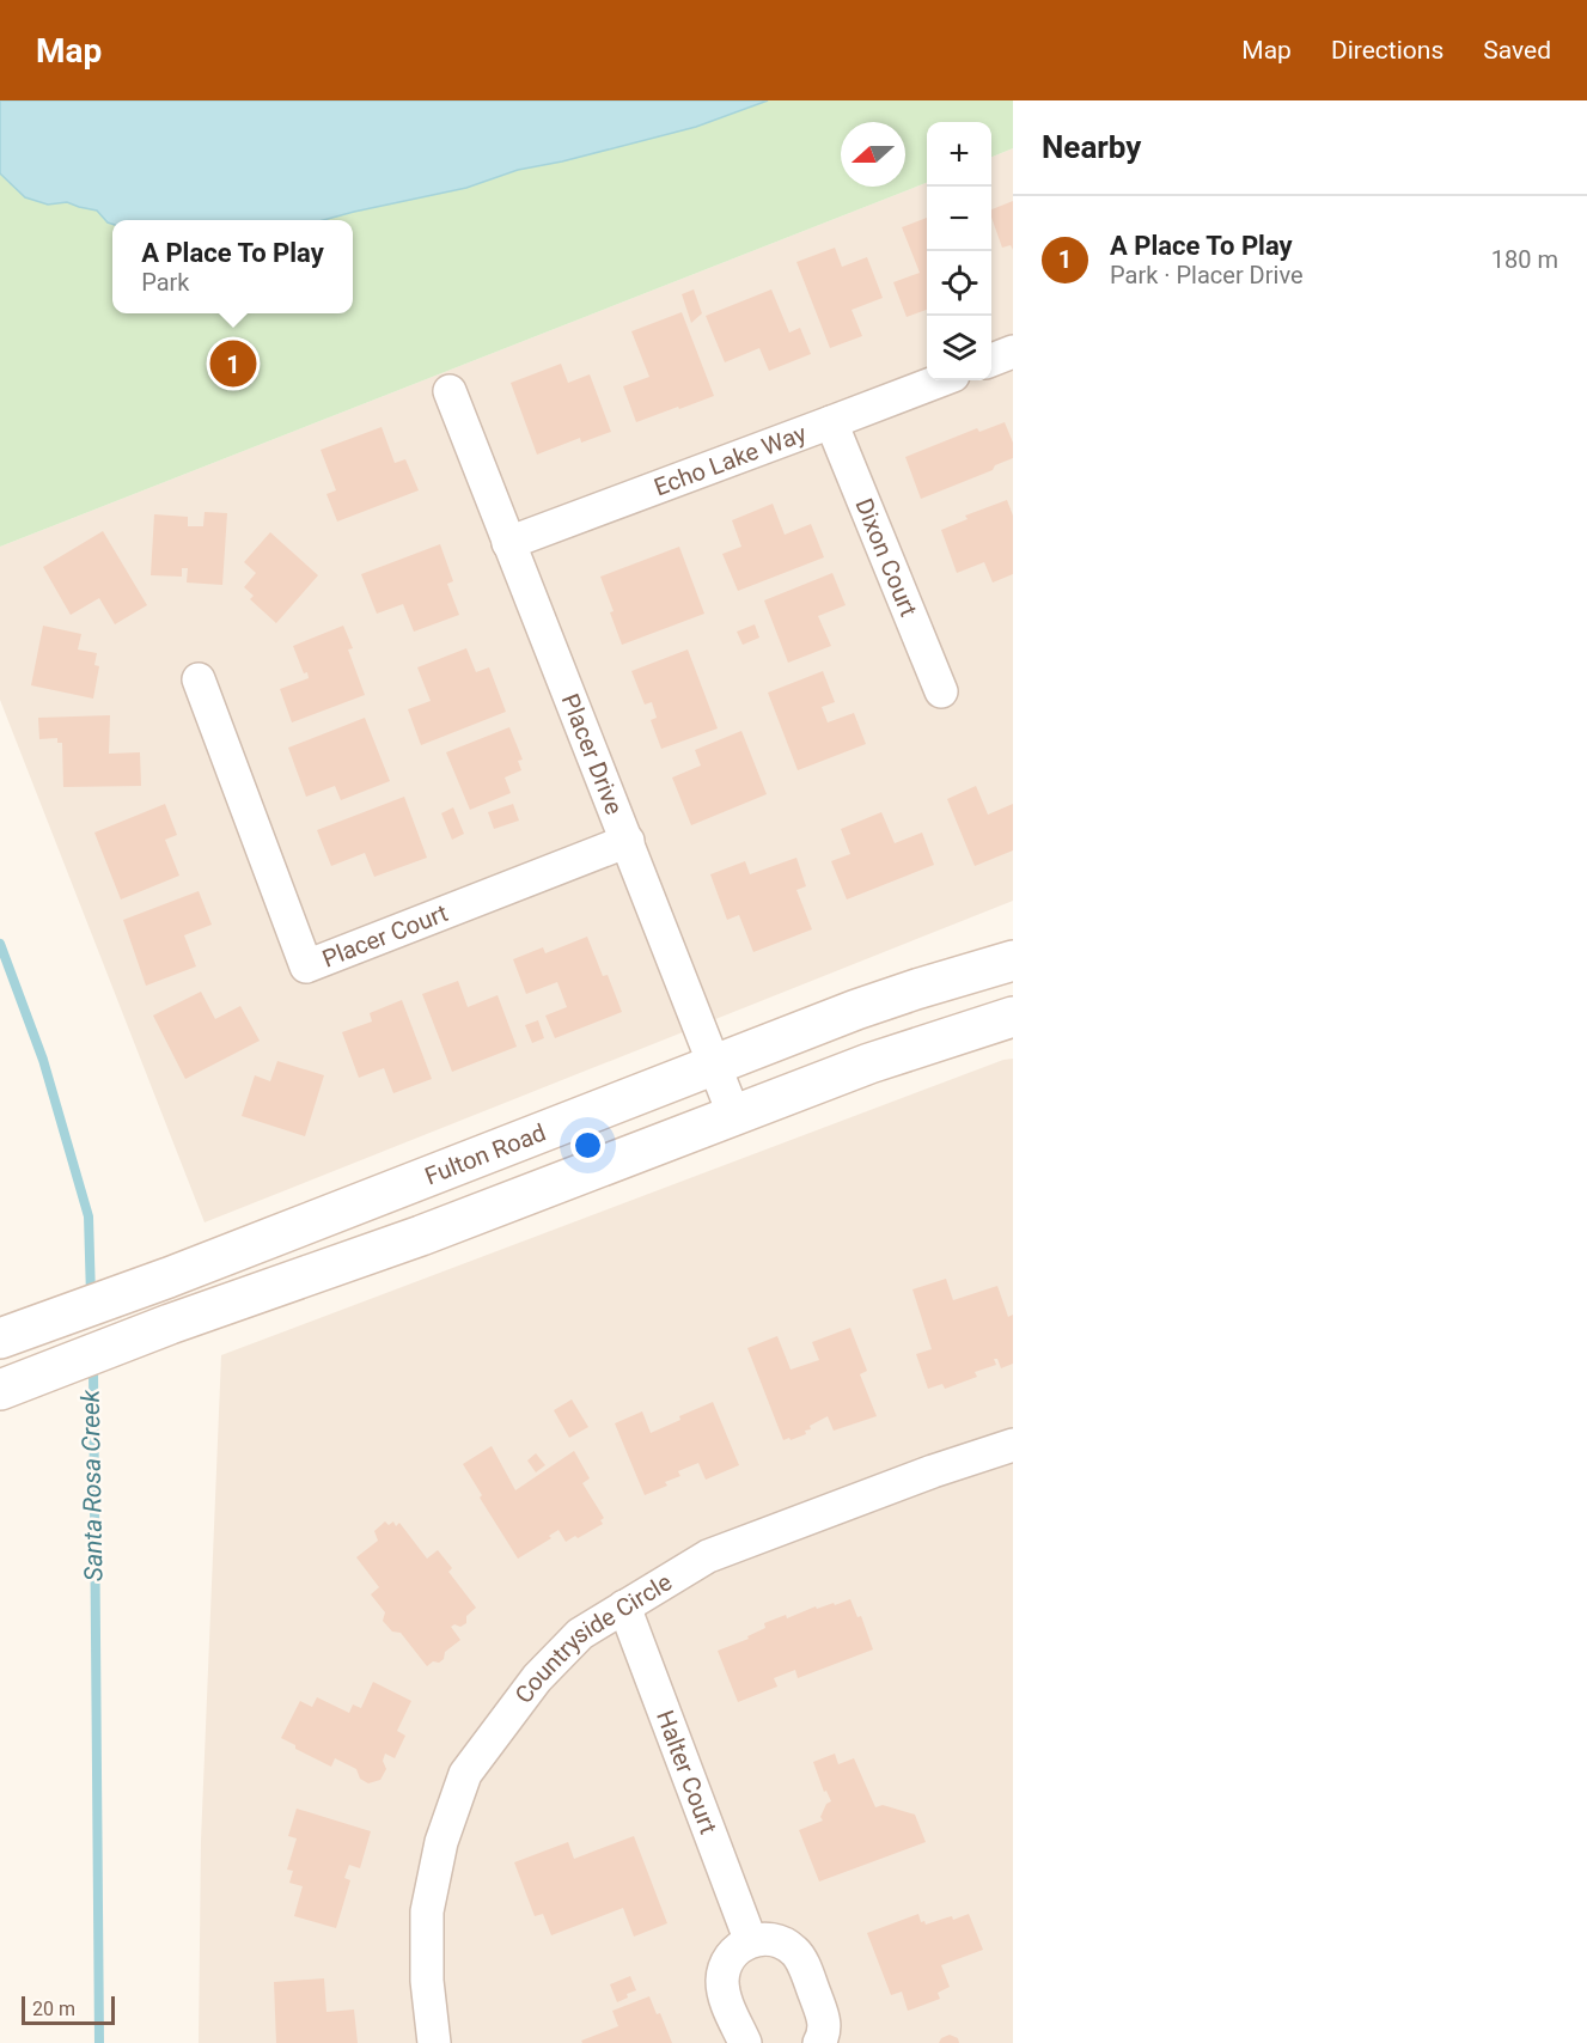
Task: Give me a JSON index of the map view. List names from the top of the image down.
{
  "streets": {
    "main road": ["Fulton Road"],
    "street": [
      "Echo Lake Way",
      "Dixon Court",
      "Placer Drive",
      "Placer Court",
      "Countryside Circle",
      "Halter Court"
    ]
  },
  "crossings": [
    ["Echo Lake Way", "Dixon Court"],
    ["Echo Lake Way", "Placer Drive"],
    ["Placer Drive", "Placer Court"],
    ["Placer Drive", "Fulton Road"],
    ["Countryside Circle", "Halter Court"]
  ],
  "water": ["Santa Rosa Creek"],
  "scale_bar": "20 m",
  "north": "left",
  "page": {
    "header": "Map",
    "nav": ["Map", "Directions", "Saved"],
    "heading": "Nearby",
    "map_buttons": ["+", "−"],
    "list": [
      {
        "mark": "1",
        "name": "A Place To Play",
        "note": "Park · Placer Drive",
        "value": "180 m"
      }
    ],
    "popup": ["A Place To Play", "Park"],
    "pins": "1",
    "scale": "20 m"
  }
}
